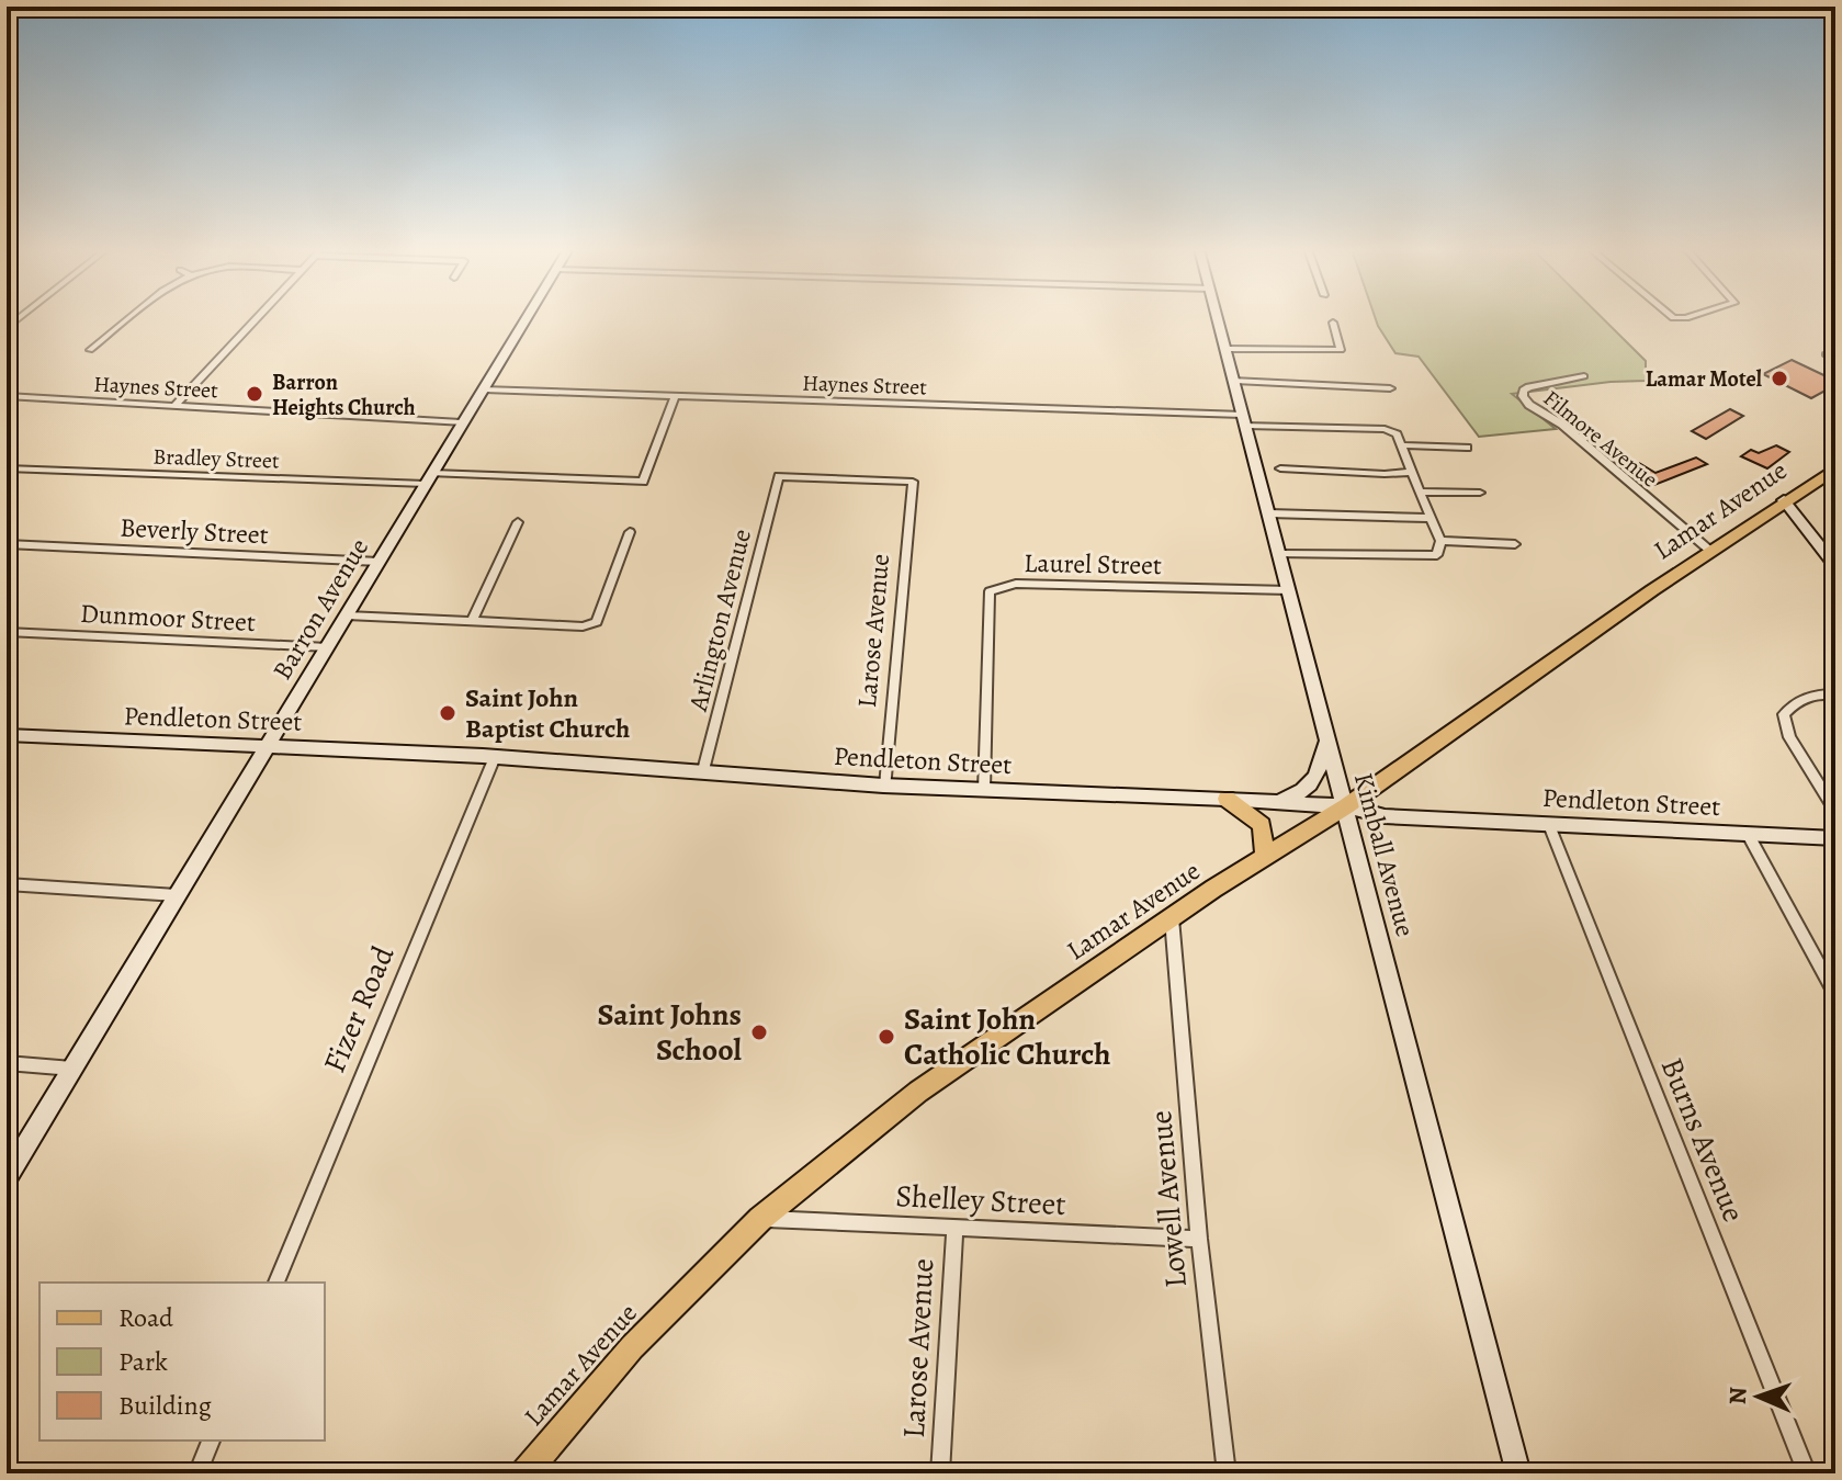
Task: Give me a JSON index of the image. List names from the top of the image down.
{
  "streets": {
    "main road": [
      "Lamar Avenue",
      "Barron Avenue",
      "Pendleton Street",
      "Kimball Avenue"
    ],
    "street": [
      "Haynes Street",
      "Filmore Avenue",
      "Bradley Street",
      "Beverly Street",
      "Laurel Street",
      "Dunmoor Street",
      "Arlington Avenue",
      "Larose Avenue",
      "Fizer Road",
      "Burns Avenue",
      "Lowell Avenue",
      "Shelley Street"
    ]
  },
  "crossings": [
    ["Haynes Street", "Bradley Street"],
    ["Haynes Street", "Barron Avenue"],
    ["Haynes Street", "Kimball Avenue"],
    ["Filmore Avenue", "Lamar Avenue"],
    ["Bradley Street", "Barron Avenue"],
    ["Lamar Avenue", "Pendleton Street"],
    ["Lamar Avenue", "Kimball Avenue"],
    ["Lamar Avenue", "Lowell Avenue"],
    ["Lamar Avenue", "Shelley Street"],
    ["Beverly Street", "Barron Avenue"],
    ["Laurel Street", "Pendleton Street"],
    ["Laurel Street", "Kimball Avenue"],
    ["Barron Avenue", "Dunmoor Street"],
    ["Barron Avenue", "Pendleton Street"],
    ["Arlington Avenue", "Larose Avenue"],
    ["Arlington Avenue", "Pendleton Street"],
    ["Larose Avenue", "Pendleton Street"],
    ["Larose Avenue", "Shelley Street"],
    ["Pendleton Street", "Kimball Avenue"],
    ["Pendleton Street", "Fizer Road"],
    ["Pendleton Street", "Burns Avenue"],
    ["Lowell Avenue", "Shelley Street"]
  ],
  "places": [
    "Lamar Motel",
    "Barron Heights Church",
    "Saint John Baptist Church",
    "Saint Johns School",
    "Saint John Catholic Church"
  ],
  "legend": ["Road", "Park", "Building"],
  "north": "left"
}
